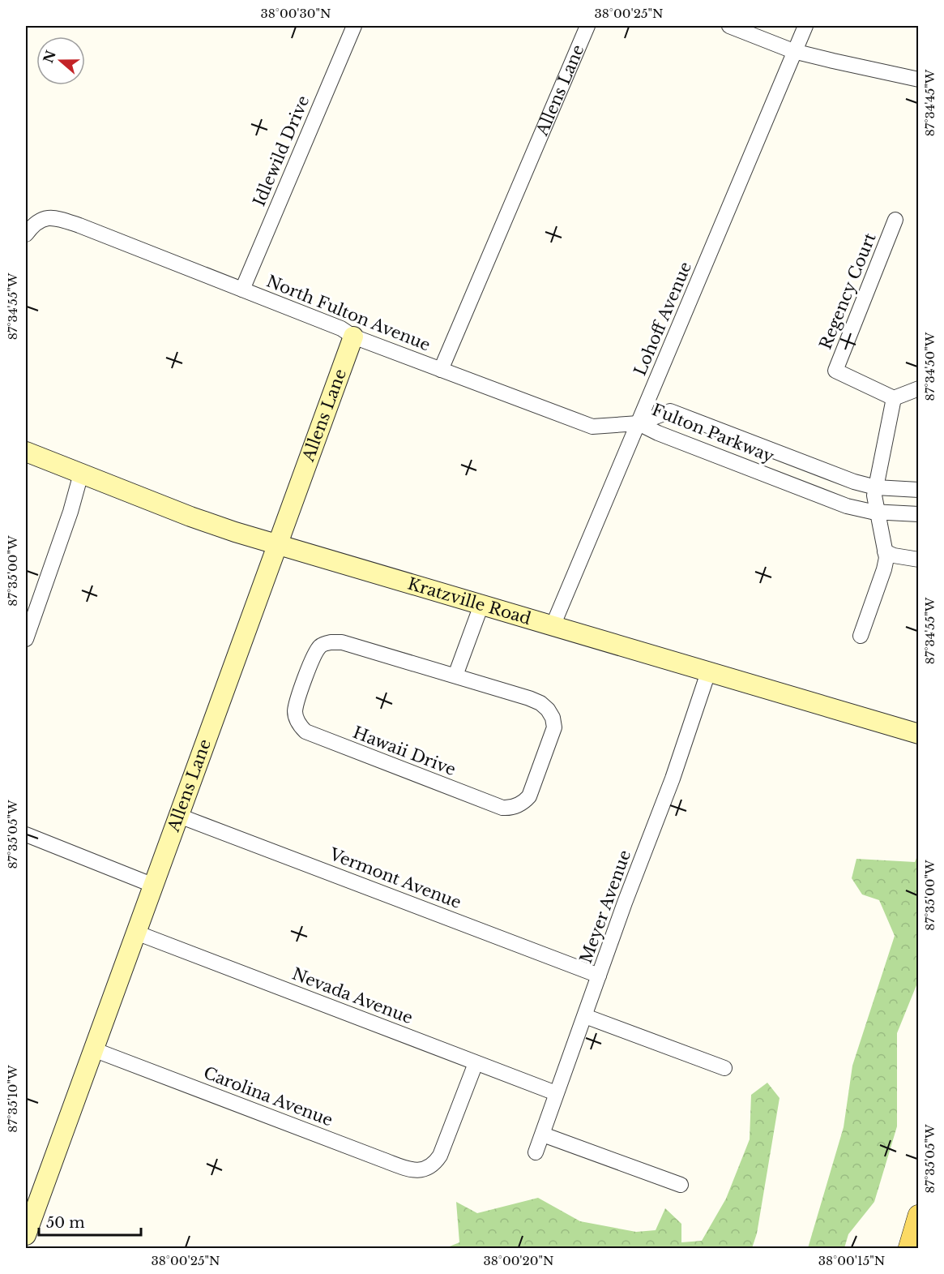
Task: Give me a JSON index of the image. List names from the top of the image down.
{
  "streets": {
    "street": [
      "Allens Lane",
      "Idlewild Drive",
      "Regency Court",
      "North Fulton Avenue",
      "Lohoff Avenue",
      "Fulton Parkway",
      "Kratzville Road",
      "Hawaii Drive",
      "Vermont Avenue",
      "Meyer Avenue",
      "Nevada Avenue",
      "Carolina Avenue"
    ]
  },
  "crossings": [
    ["Allens Lane", "North Fulton Avenue"],
    ["Allens Lane", "Kratzville Road"],
    ["Allens Lane", "Vermont Avenue"],
    ["Allens Lane", "Nevada Avenue"],
    ["Allens Lane", "Carolina Avenue"],
    ["Idlewild Drive", "North Fulton Avenue"],
    ["North Fulton Avenue", "Lohoff Avenue"],
    ["North Fulton Avenue", "Fulton Parkway"],
    ["Lohoff Avenue", "Fulton Parkway"],
    ["Lohoff Avenue", "Kratzville Road"],
    ["Kratzville Road", "Meyer Avenue"],
    ["Vermont Avenue", "Meyer Avenue"],
    ["Meyer Avenue", "Nevada Avenue"],
    ["Nevada Avenue", "Carolina Avenue"]
  ],
  "scale_bar": "50 m",
  "north": "left",
  "coordinates": [
    "38°00'30\"N",
    "38°00'25\"N",
    "87°34'45\"W",
    "87°34'55\"W",
    "87°34'50\"W",
    "87°35'00\"W",
    "87°35'05\"W",
    "87°35'10\"W",
    "38°00'20\"N",
    "38°00'15\"N"
  ]
}
